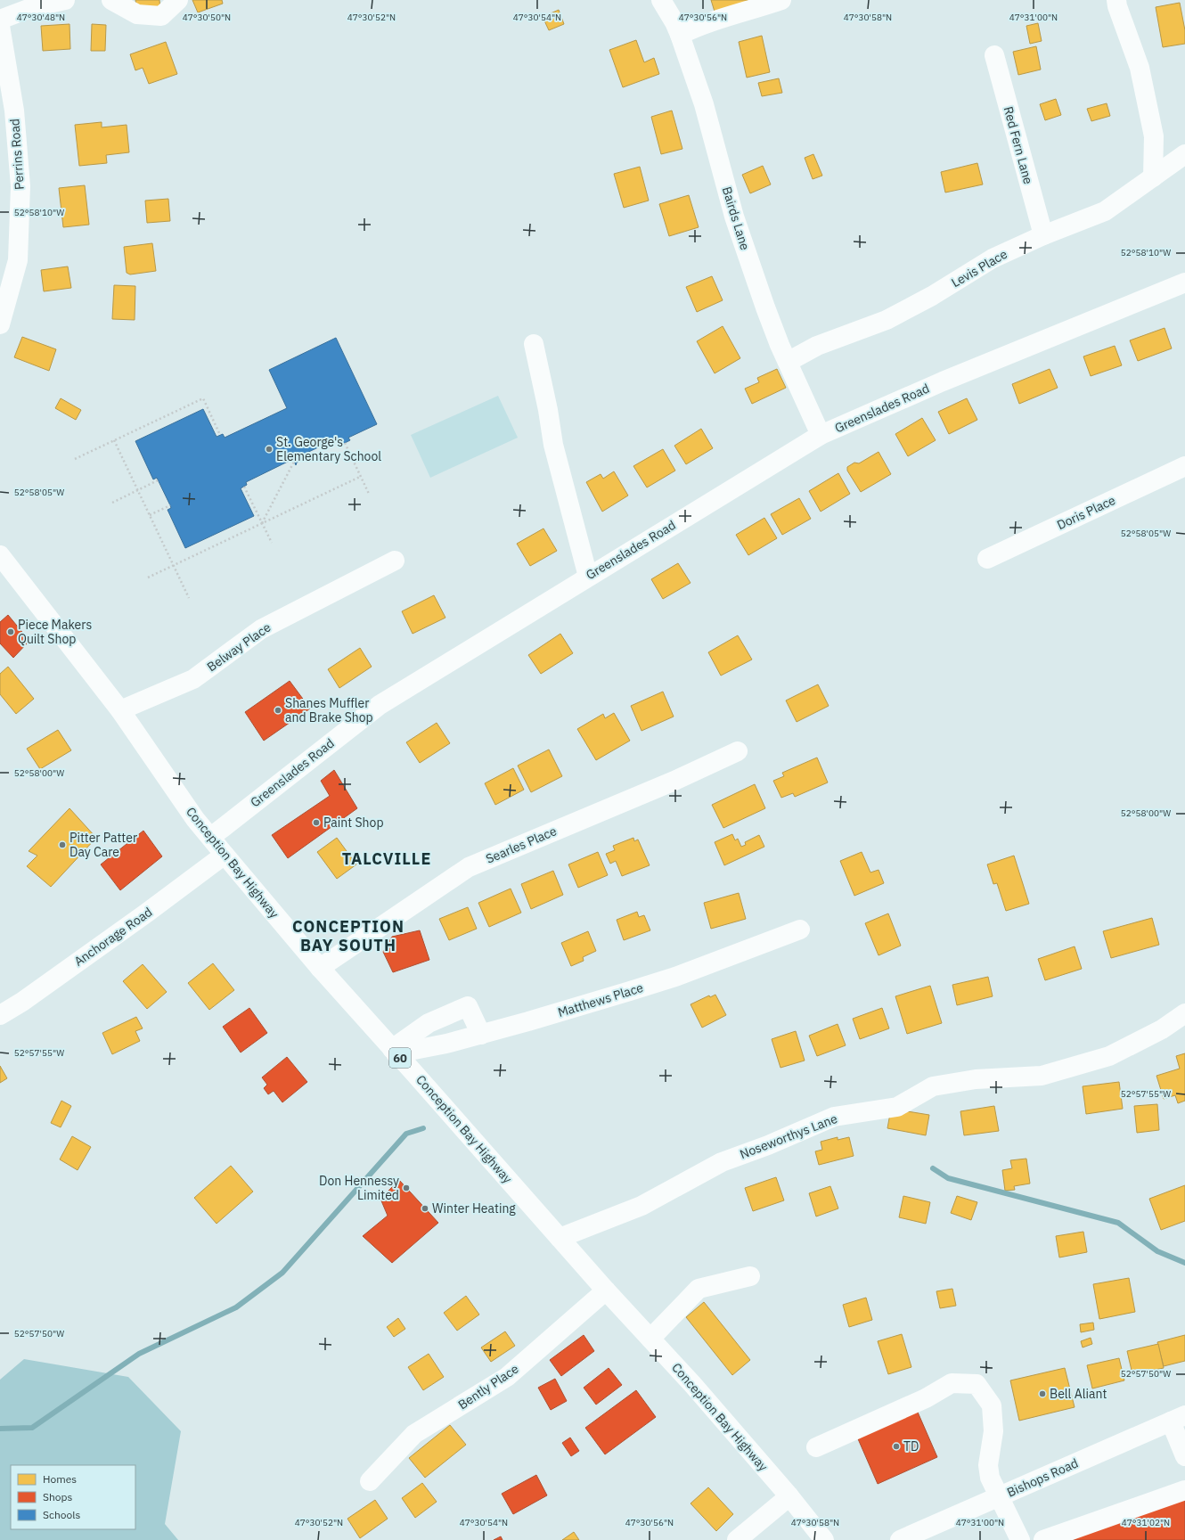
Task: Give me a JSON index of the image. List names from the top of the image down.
{
  "streets": {
    "street": [
      "Red Fern Lane",
      "Perrins Road",
      "Bairds Lane",
      "Levis Place",
      "Greenslades Road",
      "Doris Place",
      "Belway Place",
      "Searles Place",
      "Conception Bay Highway",
      "Anchorage Road",
      "Matthews Place",
      "60",
      "Noseworthys Lane",
      "Bently Place",
      "Bishops Road"
    ]
  },
  "crossings": [
    ["Red Fern Lane", "Levis Place"],
    ["Bairds Lane", "Levis Place"],
    ["Bairds Lane", "Greenslades Road"],
    ["Greenslades Road", "Conception Bay Highway"],
    ["Belway Place", "Conception Bay Highway"],
    ["Searles Place", "Conception Bay Highway"],
    ["Conception Bay Highway", "Anchorage Road"],
    ["Conception Bay Highway", "Matthews Place"],
    ["Conception Bay Highway", "Noseworthys Lane"],
    ["Conception Bay Highway", "Bently Place"]
  ],
  "districts": ["TALCVILLE", "CONCEPTION BAY SOUTH"],
  "places": [
    "St. George's Elementary School",
    "Piece Makers Quilt Shop",
    "Shanes Muffler and Brake Shop",
    "Paint Shop",
    "Pitter Patter Day Care",
    "Don Hennessy Limited",
    "Winter Heating",
    "Bell Aliant",
    "TD"
  ],
  "legend": ["Homes", "Shops", "Schools"],
  "coordinates": [
    "47°30'48\"N",
    "47°30'50\"N",
    "47°30'52\"N",
    "47°30'54\"N",
    "47°30'56\"N",
    "47°30'58\"N",
    "47°31'00\"N",
    "52°58'10\"W",
    "52°58'05\"W",
    "52°58'00\"W",
    "52°57'55\"W",
    "52°57'50\"W",
    "47°31'02\"N"
  ]
}
